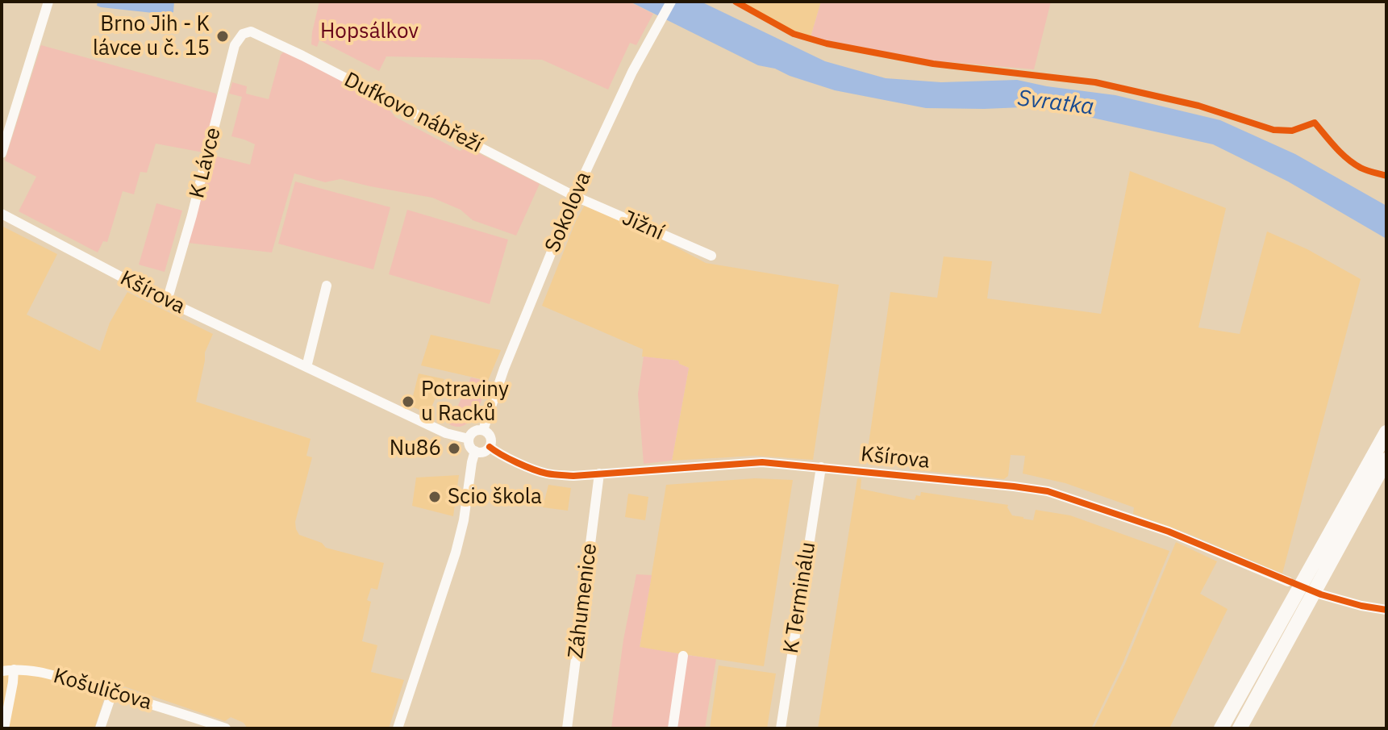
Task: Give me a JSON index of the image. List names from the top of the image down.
{
  "streets": {
    "street": [
      "Dufkovo nábřeží",
      "K Lávce",
      "Sokolova",
      "Jižní",
      "Kšírova",
      "K Terminálu",
      "Záhumenice",
      "Košuličova"
    ]
  },
  "crossings": [
    ["Dufkovo nábřeží", "K Lávce"],
    ["Dufkovo nábřeží", "Sokolova"],
    ["Dufkovo nábřeží", "Jižní"],
    ["K Lávce", "Kšírova"],
    ["Sokolova", "Jižní"],
    ["Sokolova", "Kšírova"],
    ["Kšírova", "K Terminálu"],
    ["Kšírova", "Záhumenice"]
  ],
  "water": ["Svratka"],
  "parks": ["Hopsálkov"],
  "places": [
    "Brno Jih - K lávce u č. 15",
    "Potraviny u Racků",
    "Nu86",
    "Scio škola"
  ]
}
